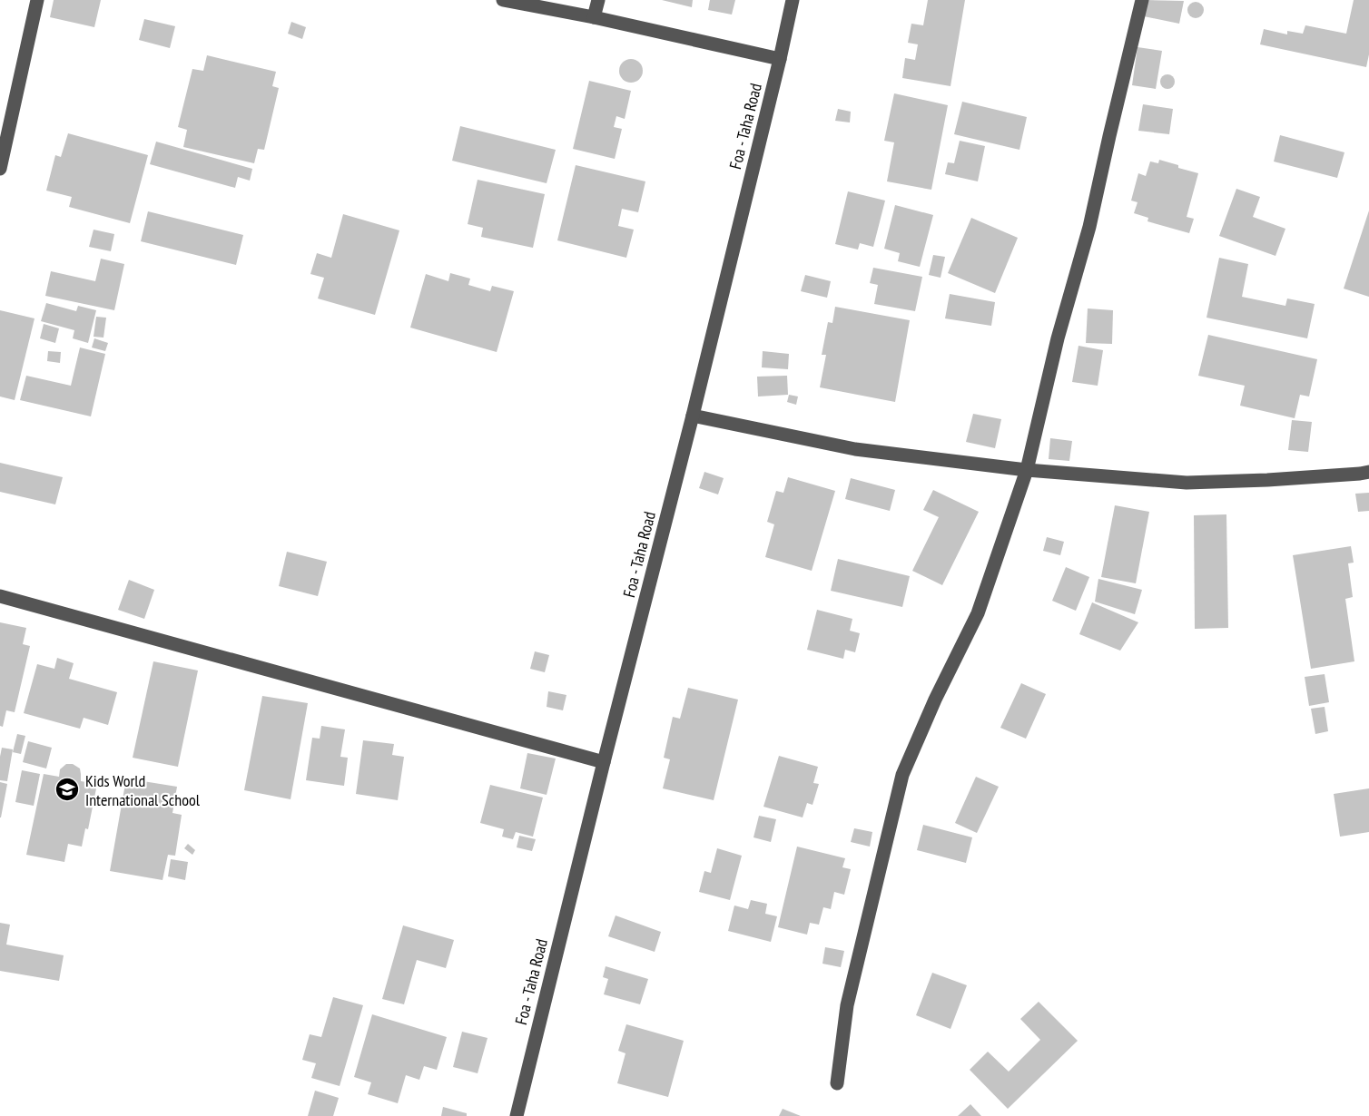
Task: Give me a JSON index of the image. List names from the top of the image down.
{
  "streets": {
    "street": ["Foa - Taha Road"]
  },
  "places": {
    "school or university": ["Kids World International School"]
  }
}
